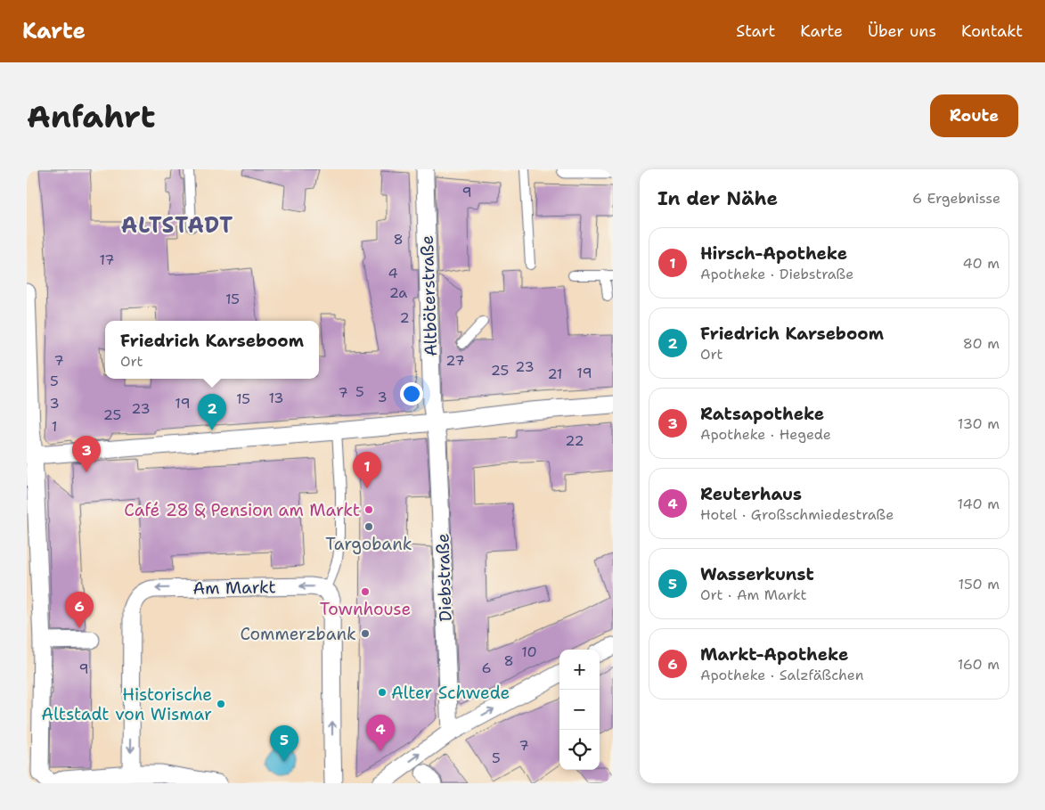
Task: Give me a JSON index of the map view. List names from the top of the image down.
{
  "streets": {
    "street": ["Altböterstraße", "Diebstraße", "Am Markt"]
  },
  "crossings": [
    ["Altböterstraße", "Diebstraße"]
  ],
  "districts": ["ALTSTADT"],
  "places": [
    "Café 28 & Pension am Markt",
    "Targobank",
    "Townhouse",
    "Commerzbank",
    "Alter Schwede",
    "Historische Altstadt von Wismar"
  ],
  "house_numbers": [
    "9",
    "8",
    "17",
    "4",
    "2a",
    "15",
    "2",
    "7",
    "27",
    "23",
    "25",
    "19",
    "21",
    "5",
    "5",
    "7",
    "3",
    "13",
    "15",
    "3",
    "19",
    "23",
    "25",
    "1",
    "22",
    "10",
    "8",
    "6",
    "9",
    "7",
    "5"
  ],
  "page": {
    "header": "Karte",
    "nav": [
      "Start",
      "Karte",
      "Über uns",
      "Kontakt"
    ],
    "buttons": "Route",
    "title": "Anfahrt",
    "heading": ["In der Nähe", "6 Ergebnisse"],
    "list": [
      {
        "mark": "1",
        "name": "Hirsch-Apotheke",
        "note": "Apotheke · Diebstraße",
        "value": "40 m"
      },
      {
        "mark": "2",
        "name": "Friedrich Karseboom",
        "note": "Ort",
        "value": "80 m"
      },
      {
        "mark": "3",
        "name": "Ratsapotheke",
        "note": "Apotheke · Hegede",
        "value": "130 m"
      },
      {
        "mark": "4",
        "name": "Reuterhaus",
        "note": "Hotel · Großschmiedestraße",
        "value": "140 m"
      },
      {
        "mark": "5",
        "name": "Wasserkunst",
        "note": "Ort · Am Markt",
        "value": "150 m"
      },
      {
        "mark": "6",
        "name": "Markt-Apotheke",
        "note": "Apotheke · Salzfäßchen",
        "value": "160 m"
      }
    ],
    "popup": ["Friedrich Karseboom", "Ort"],
    "pins": [
      "2",
      "3",
      "1",
      "6",
      "4",
      "5"
    ],
    "map_buttons": ["+", "−"]
  }
}
